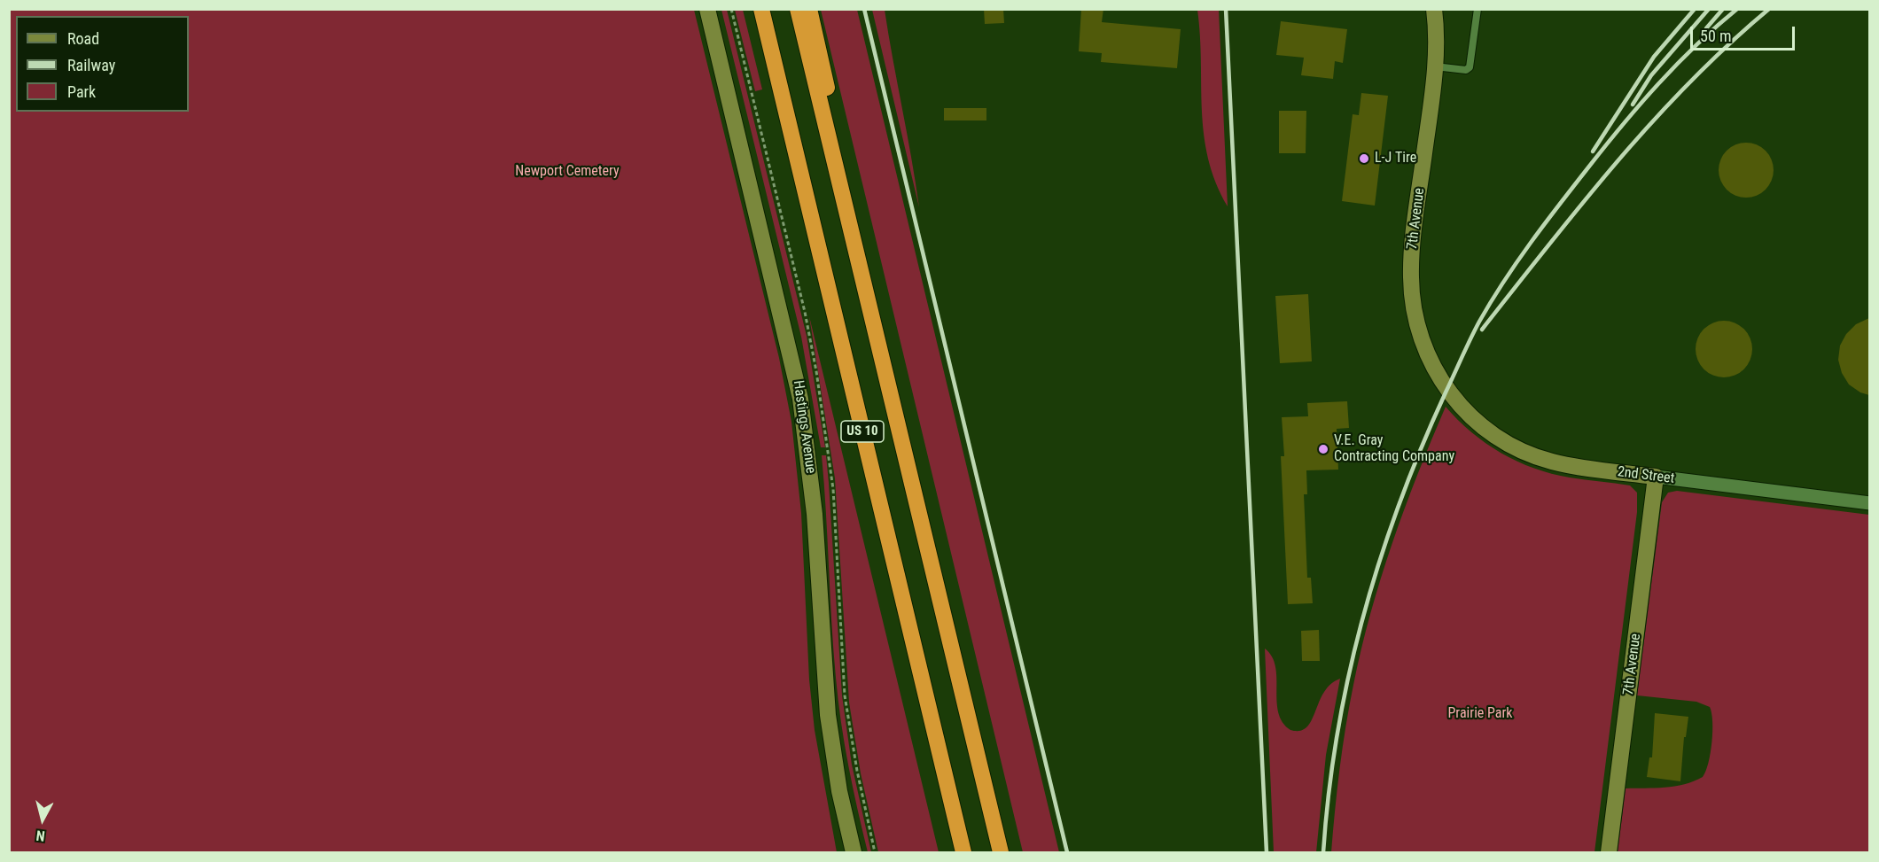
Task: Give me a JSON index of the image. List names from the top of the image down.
{
  "streets": {
    "highway": ["US 10"],
    "street": ["7th Avenue", "Hastings Avenue", "2nd Street"]
  },
  "crossings": [
    ["7th Avenue", "2nd Street"]
  ],
  "parks": ["Newport Cemetery", "Prairie Park"],
  "places": ["L-J Tire", "V.E. Gray Contracting Company"],
  "legend": ["Road", "Railway", "Park"],
  "scale_bar": "50 m",
  "north": "bottom"
}
